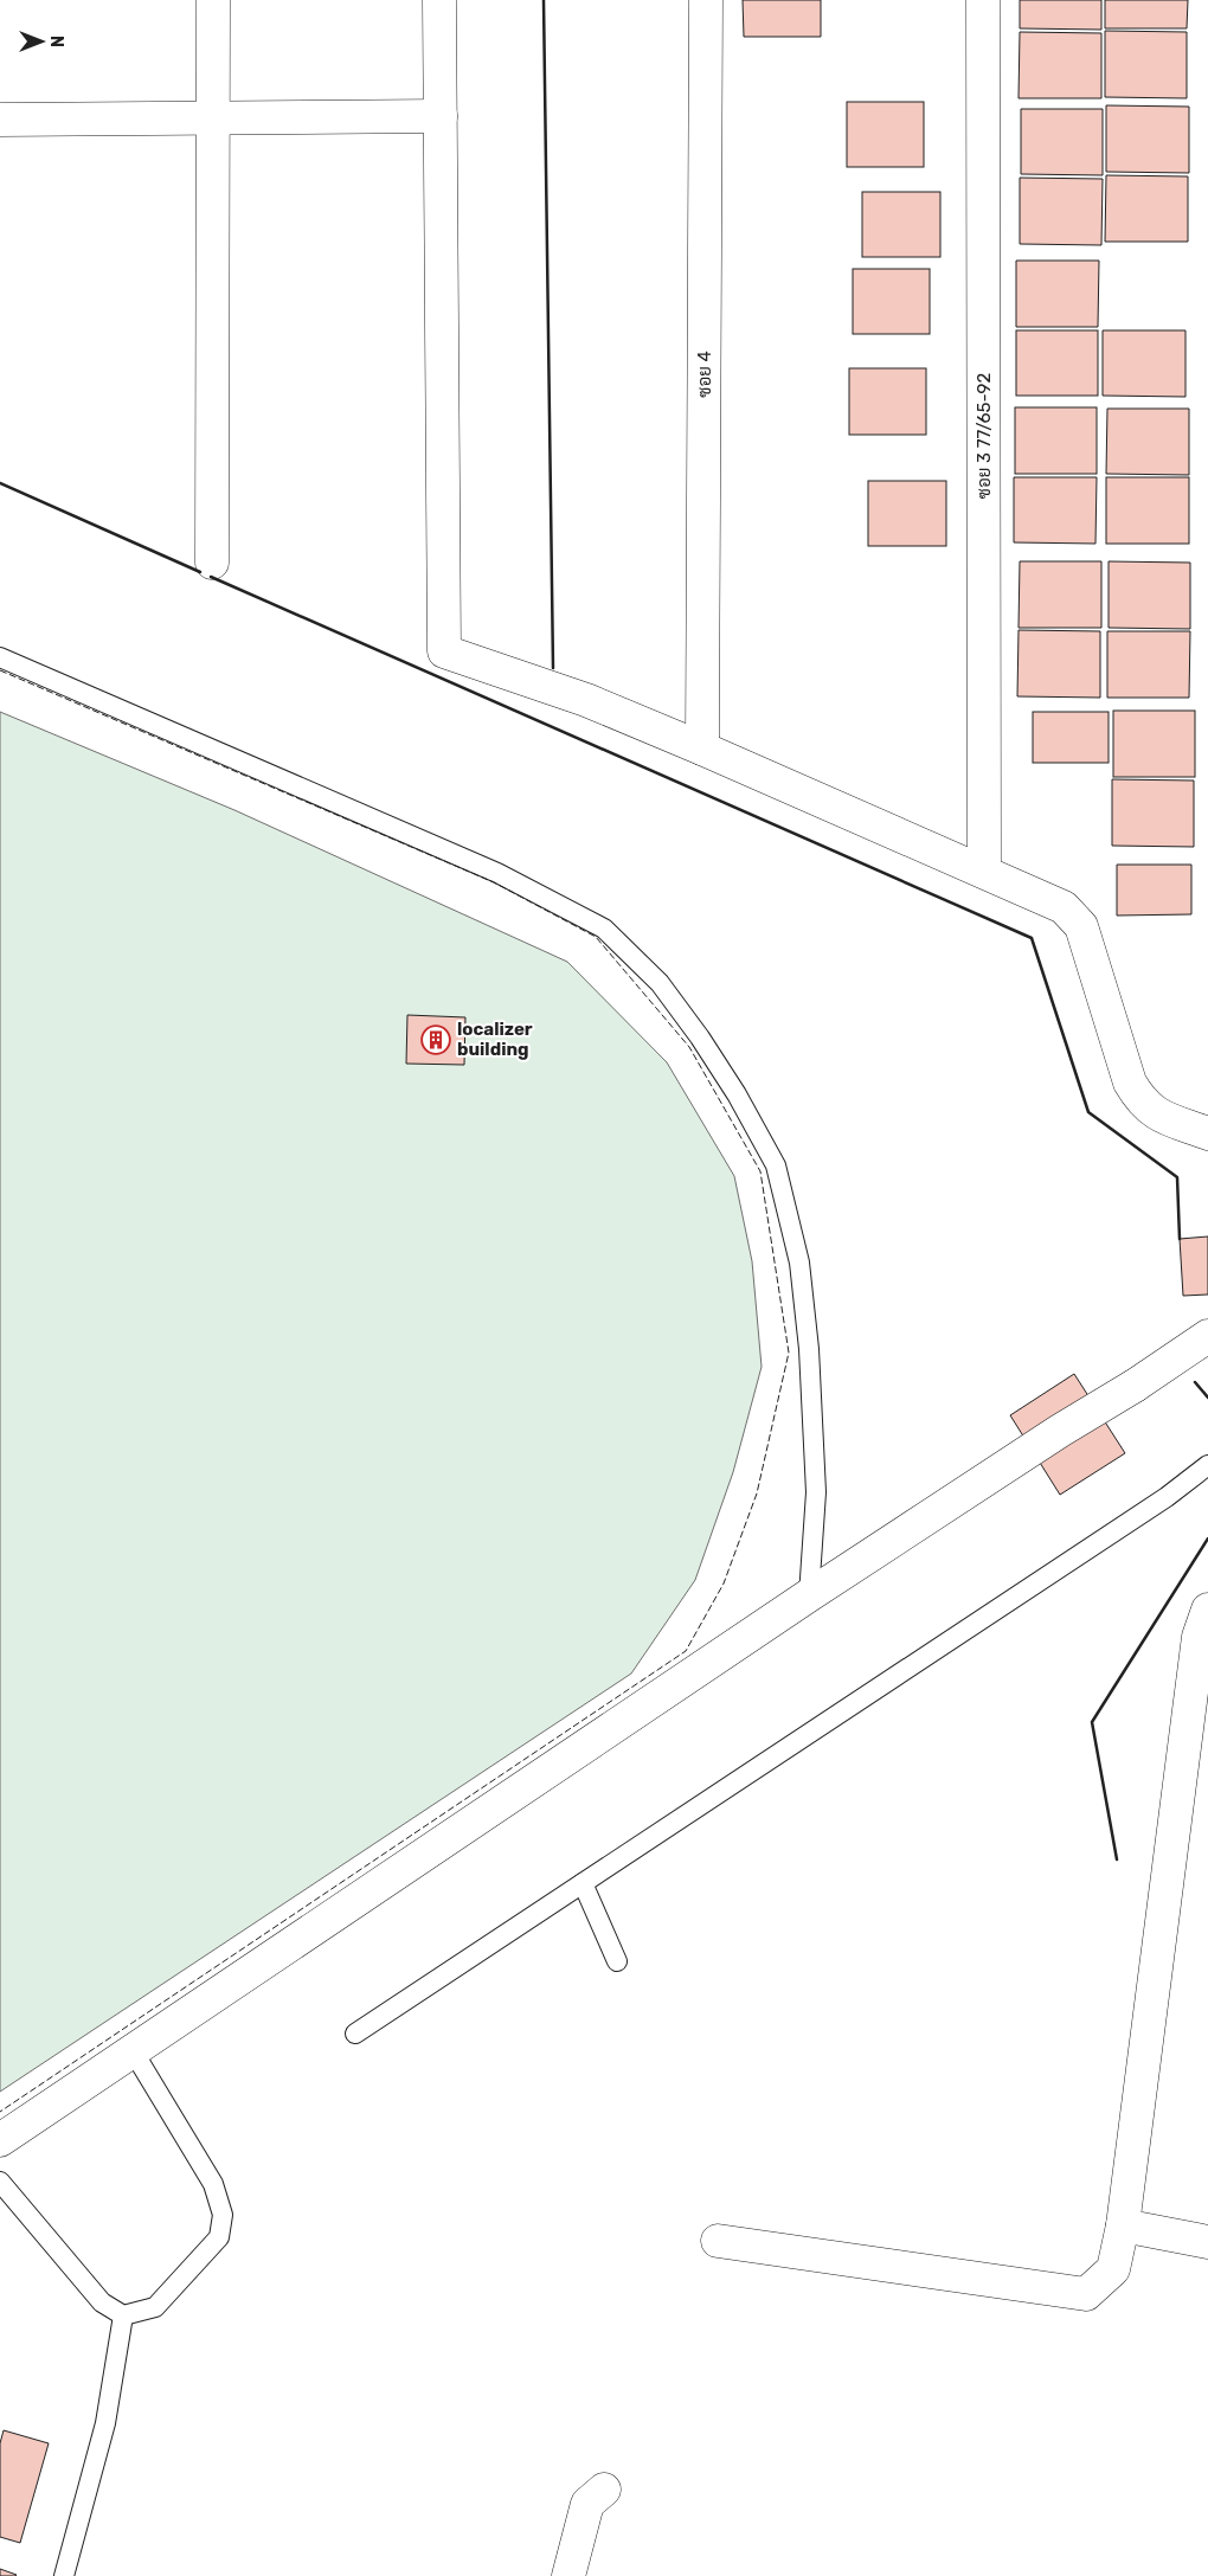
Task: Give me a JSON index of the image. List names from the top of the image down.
{
  "streets": {
    "street": ["ซอย 4", "ซอย 3 77/65-92"]
  },
  "places": {
    "building": ["localizer building"]
  },
  "north": "right"
}
